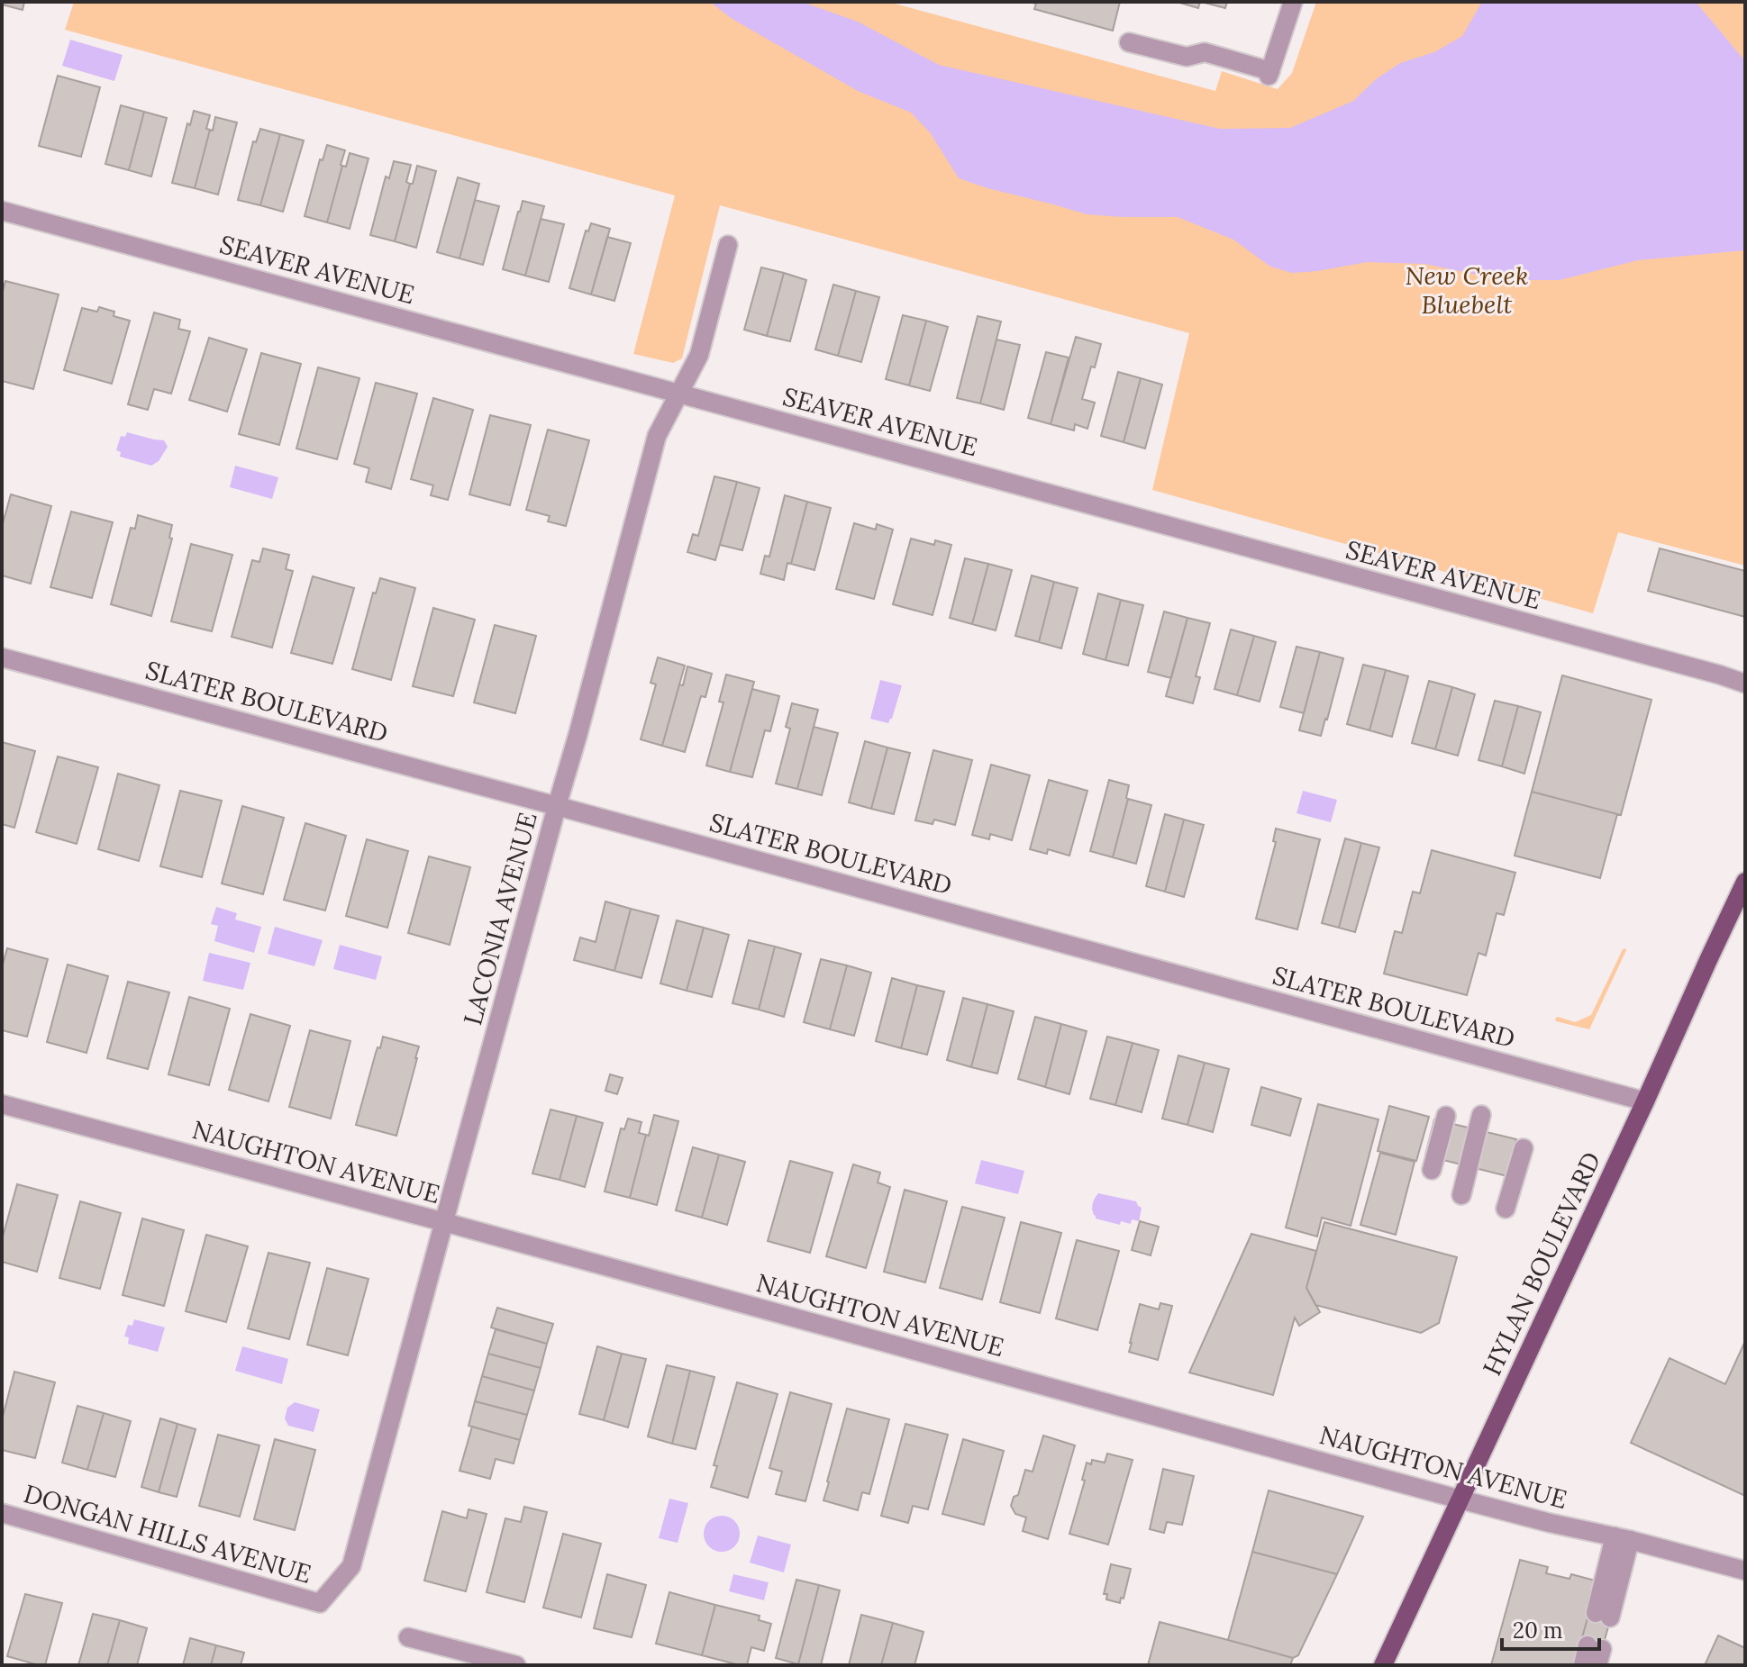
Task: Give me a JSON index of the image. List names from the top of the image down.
{
  "streets": {
    "main road": ["HYLAN BOULEVARD"],
    "street": [
      "SEAVER AVENUE",
      "SLATER BOULEVARD",
      "LACONIA AVENUE",
      "NAUGHTON AVENUE",
      "DONGAN HILLS AVENUE"
    ]
  },
  "crossings": [
    ["SEAVER AVENUE", "LACONIA AVENUE"],
    ["SLATER BOULEVARD", "LACONIA AVENUE"],
    ["SLATER BOULEVARD", "HYLAN BOULEVARD"],
    ["LACONIA AVENUE", "NAUGHTON AVENUE"],
    ["LACONIA AVENUE", "DONGAN HILLS AVENUE"],
    ["NAUGHTON AVENUE", "HYLAN BOULEVARD"]
  ],
  "parks": ["New Creek Bluebelt"],
  "scale_bar": "20 m"
}
